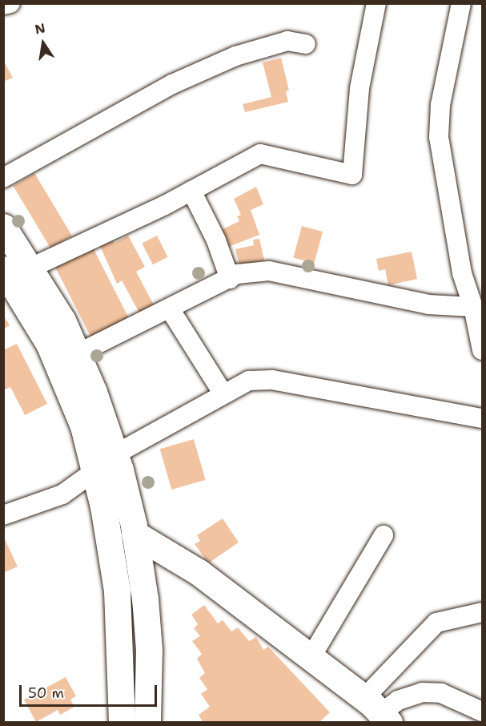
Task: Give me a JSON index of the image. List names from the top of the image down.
{
  "scale_bar": "50 m",
  "north": "top"
}
